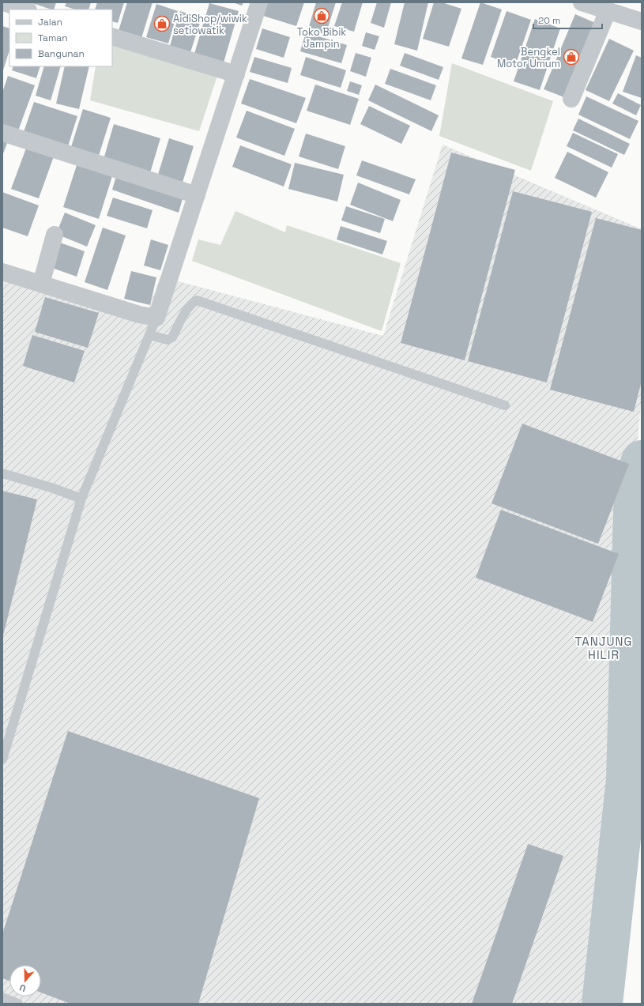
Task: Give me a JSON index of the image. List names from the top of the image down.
{
  "districts": ["TANJUNG HILIR"],
  "places": {
    "shop": ["Toko Bibik Jampin", "AidiShop/wiwik setiowatik", "Bengkel Motor Umum"]
  },
  "legend": ["Jalan", "Taman", "Bangunan"],
  "scale_bar": "20 m",
  "north": "bottom"
}
